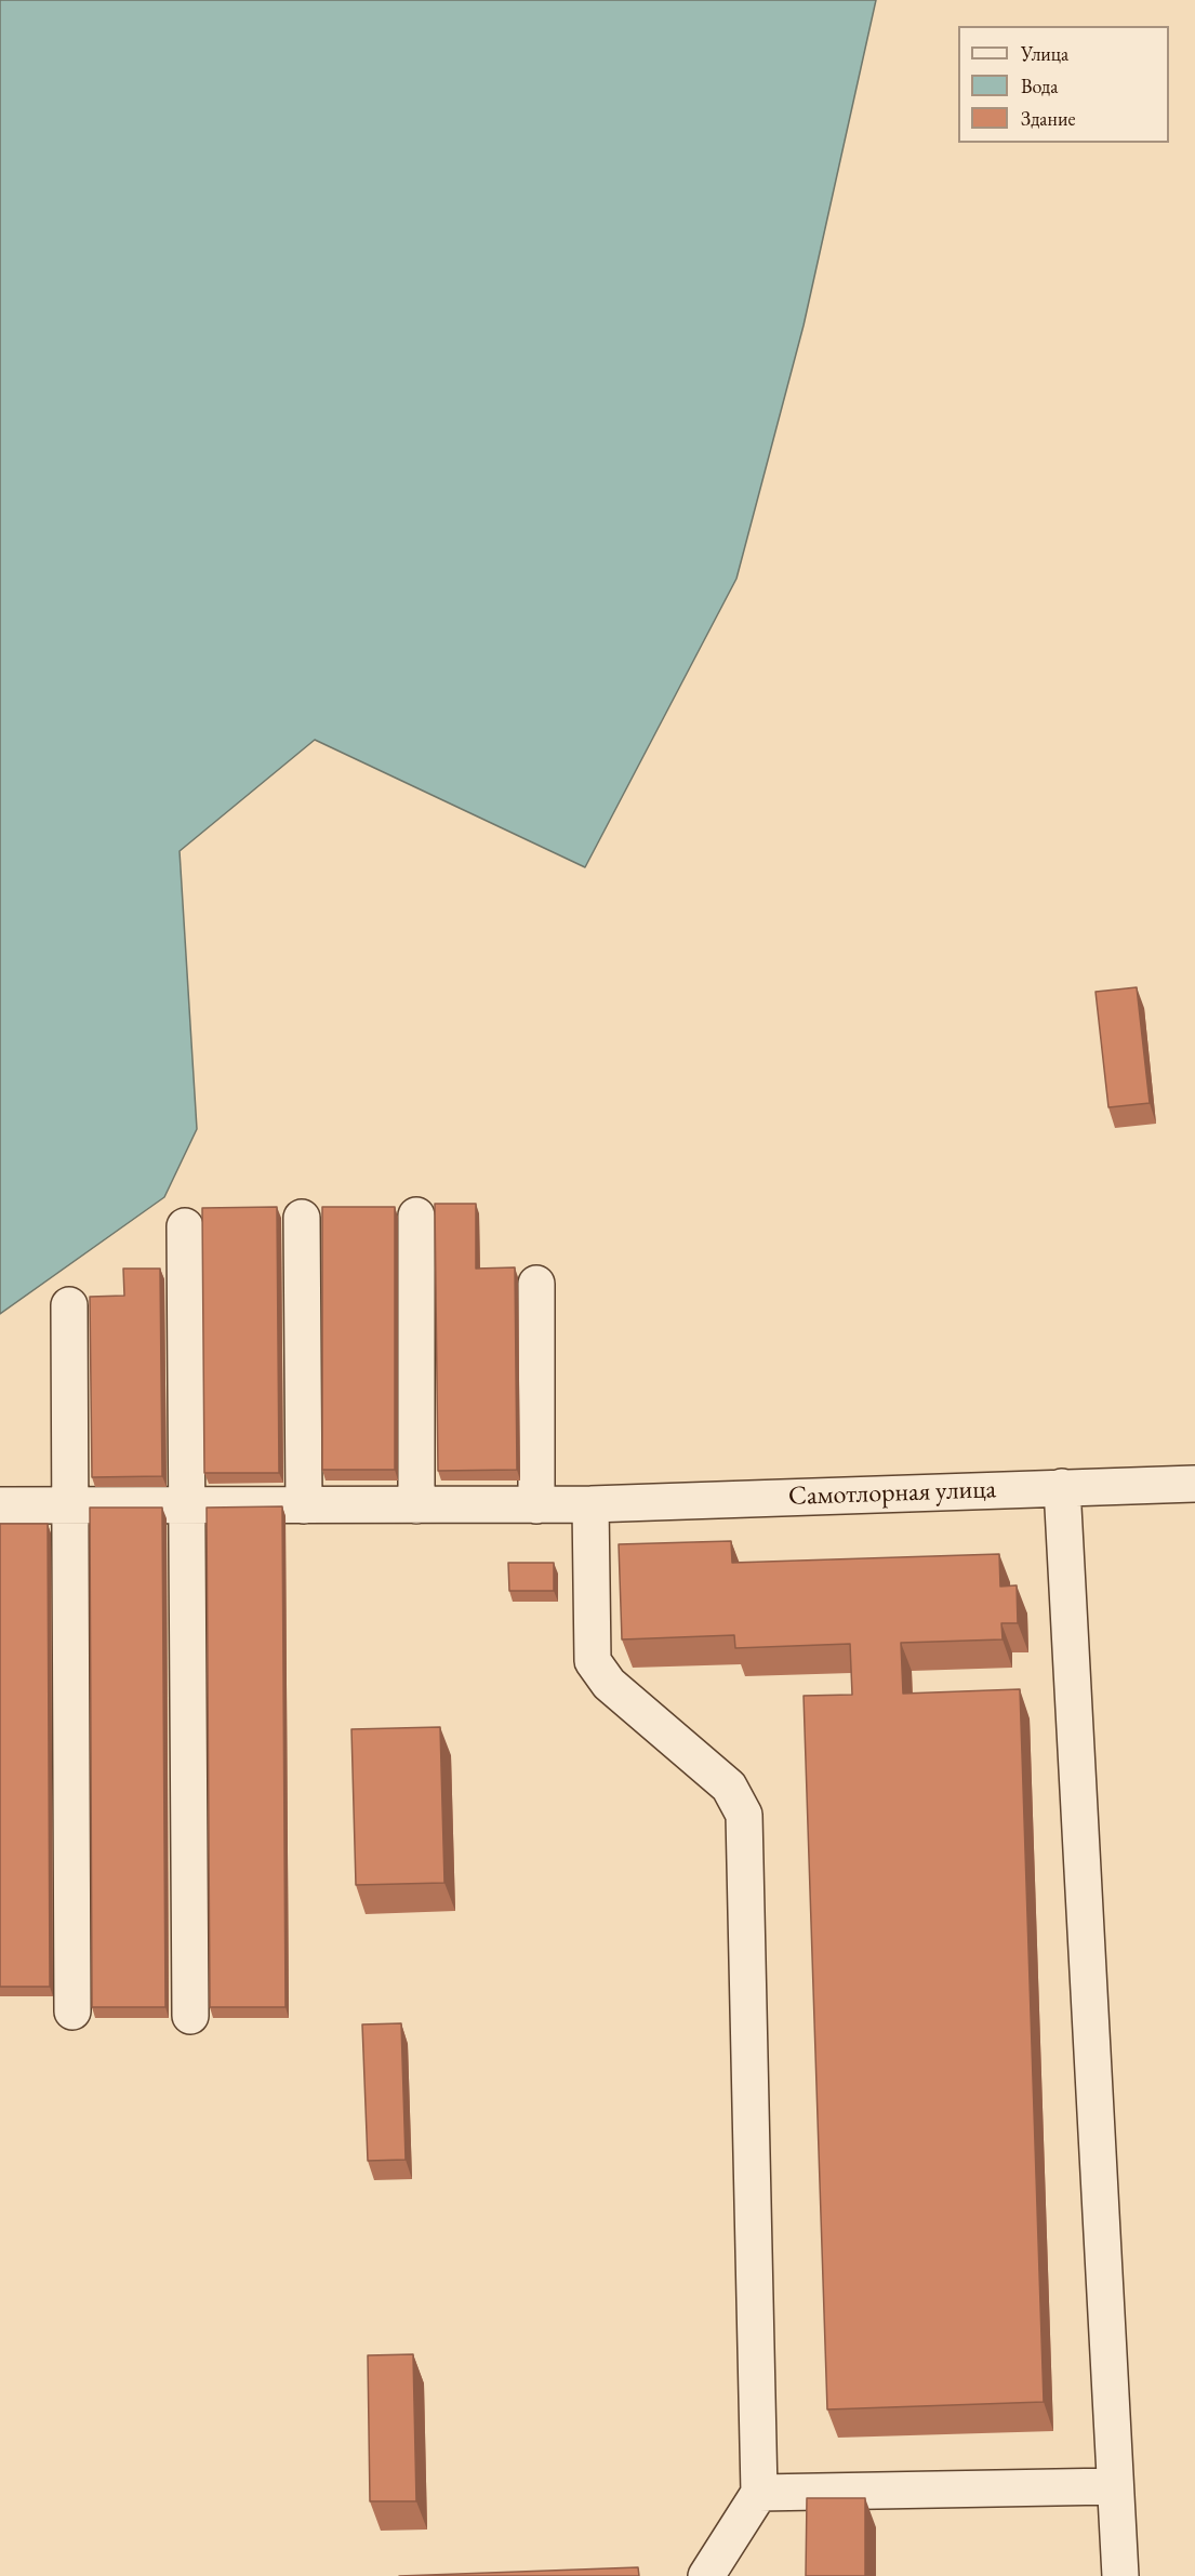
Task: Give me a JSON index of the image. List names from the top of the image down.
{
  "streets": {
    "street": ["Самотлорная улица"]
  },
  "legend": ["Улица", "Вода", "Здание"]
}
